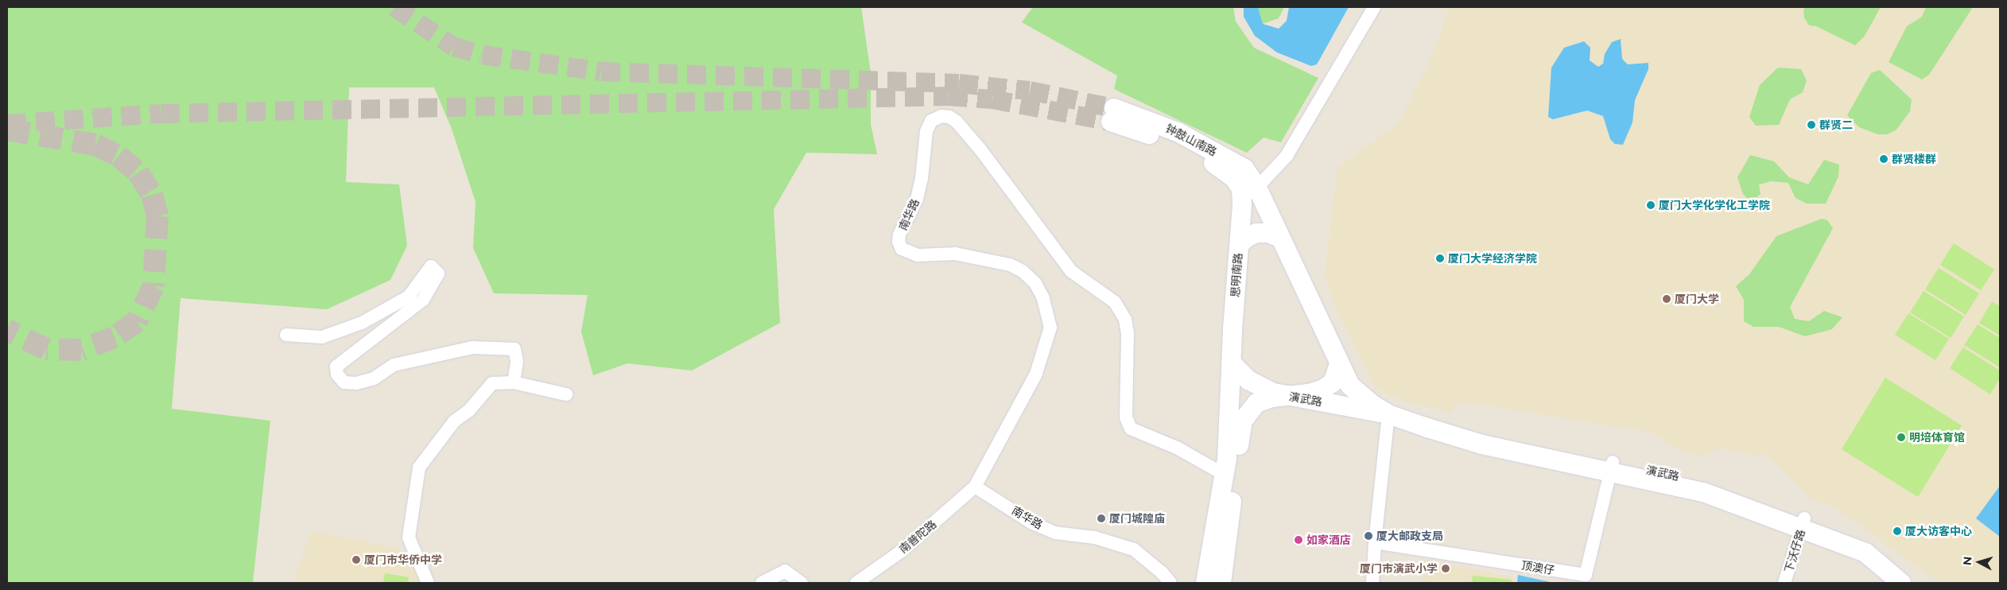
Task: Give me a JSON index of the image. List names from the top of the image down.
{
  "streets": {
    "main road": ["钟鼓山南路", "思明南路", "演武路"],
    "street": [
      "南华路",
      "南普陀路",
      "下沃仔路",
      "顶澳仔"
    ]
  },
  "crossings": [
    ["钟鼓山南路", "思明南路"],
    ["钟鼓山南路", "演武路"],
    ["南华路", "思明南路"],
    ["南华路", "南普陀路"],
    ["思明南路", "演武路"],
    ["演武路", "下沃仔路"],
    ["演武路", "顶澳仔"]
  ],
  "places": [
    "群贤二",
    "群贤楼群",
    "厦门大学化学化工学院",
    "厦门大学经济学院",
    "厦门大学",
    "明培体育馆",
    "厦门城隍庙",
    "厦大访客中心",
    "厦大邮政支局",
    "如家酒店",
    "厦门市华侨中学",
    "厦门市演武小学"
  ],
  "north": "left"
}
